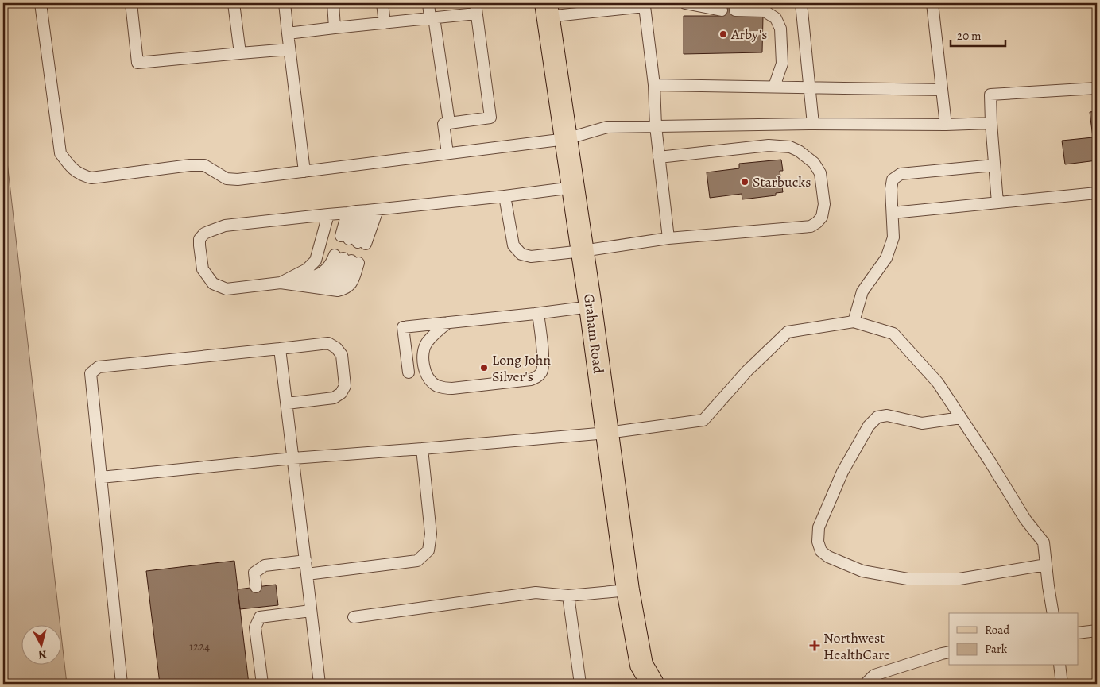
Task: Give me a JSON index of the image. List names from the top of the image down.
{
  "streets": {
    "main road": ["Graham Road"]
  },
  "places": {
    "other": ["Arby's", "Starbucks", "Long John Silver's"],
    "health": ["Northwest HealthCare"]
  },
  "house_numbers": ["1224"],
  "legend": ["Road", "Park"],
  "scale_bar": "20 m",
  "north": "bottom"
}
